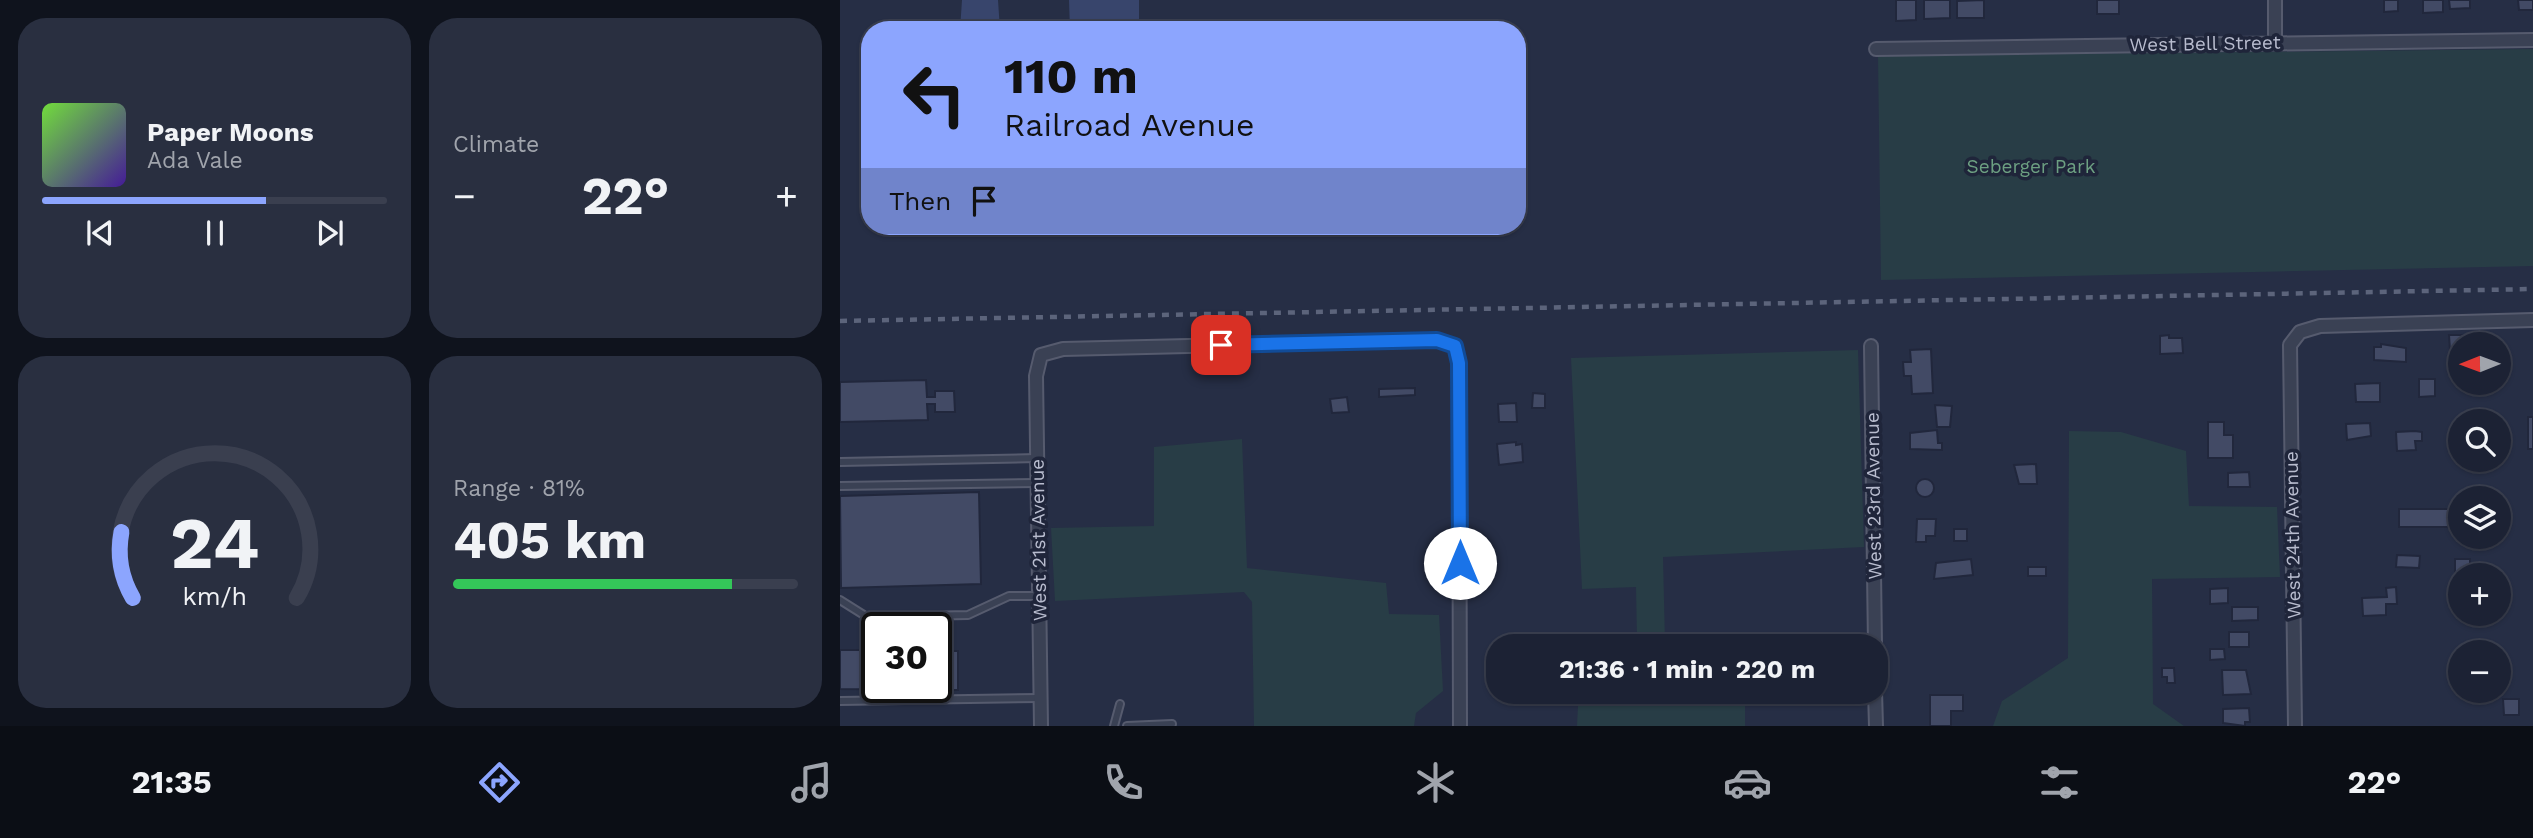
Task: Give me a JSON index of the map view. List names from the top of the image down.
{
  "streets": {
    "street": [
      "West Bell Street",
      "West 23rd Avenue",
      "West 24th Avenue",
      "West 21st Avenue"
    ]
  },
  "parks": ["Seberger Park"],
  "north": "left",
  "page": {
    "tile": [
      "Climate",
      ["Range · 81%", "405 km"]
    ],
    "turn": ["110 m", "Railroad Avenue"],
    "song": ["Paper Moons", "Ada Vale"],
    "heat": ["−", "22°", "+"],
    "then": "Then",
    "map_buttons": ["+", "−"],
    "limit": "30",
    "trip": "21:36 · 1 min · 220 m",
    "tabs": ["21:35", "22°"],
    "gauge": ["24", "km/h"]
  }
}
